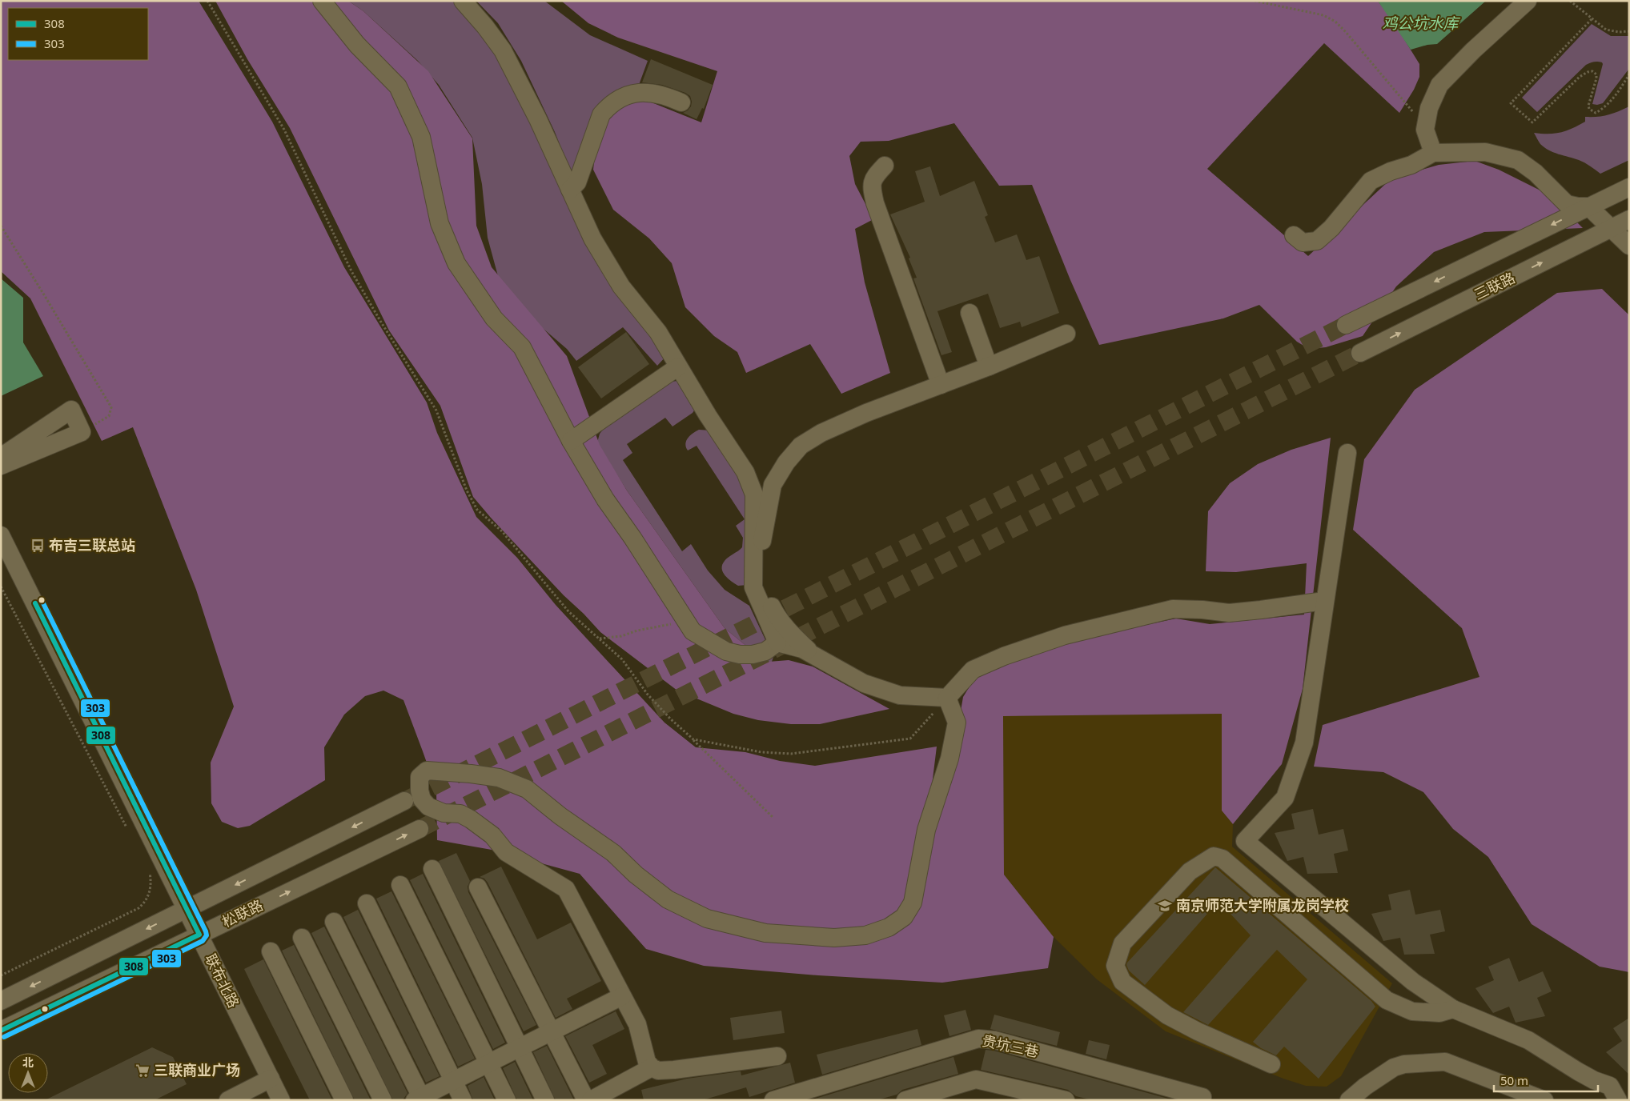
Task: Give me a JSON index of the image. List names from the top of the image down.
{
  "streets": {
    "street": [
      "三联路",
      "松联路",
      "联布北路",
      "贵坑三巷"
    ]
  },
  "crossings": [
    ["松联路", "联布北路"]
  ],
  "water": ["鸡公坑水库"],
  "places": {
    "bus stop": ["布吉三联总站"],
    "school or university": ["南京师范大学附属龙岗学校"],
    "supermarket": ["三联商业广场"]
  },
  "lines": ["transit line 303", "transit line 308"],
  "legend": ["308", "303"],
  "scale_bar": "50 m",
  "north": "top"
}
